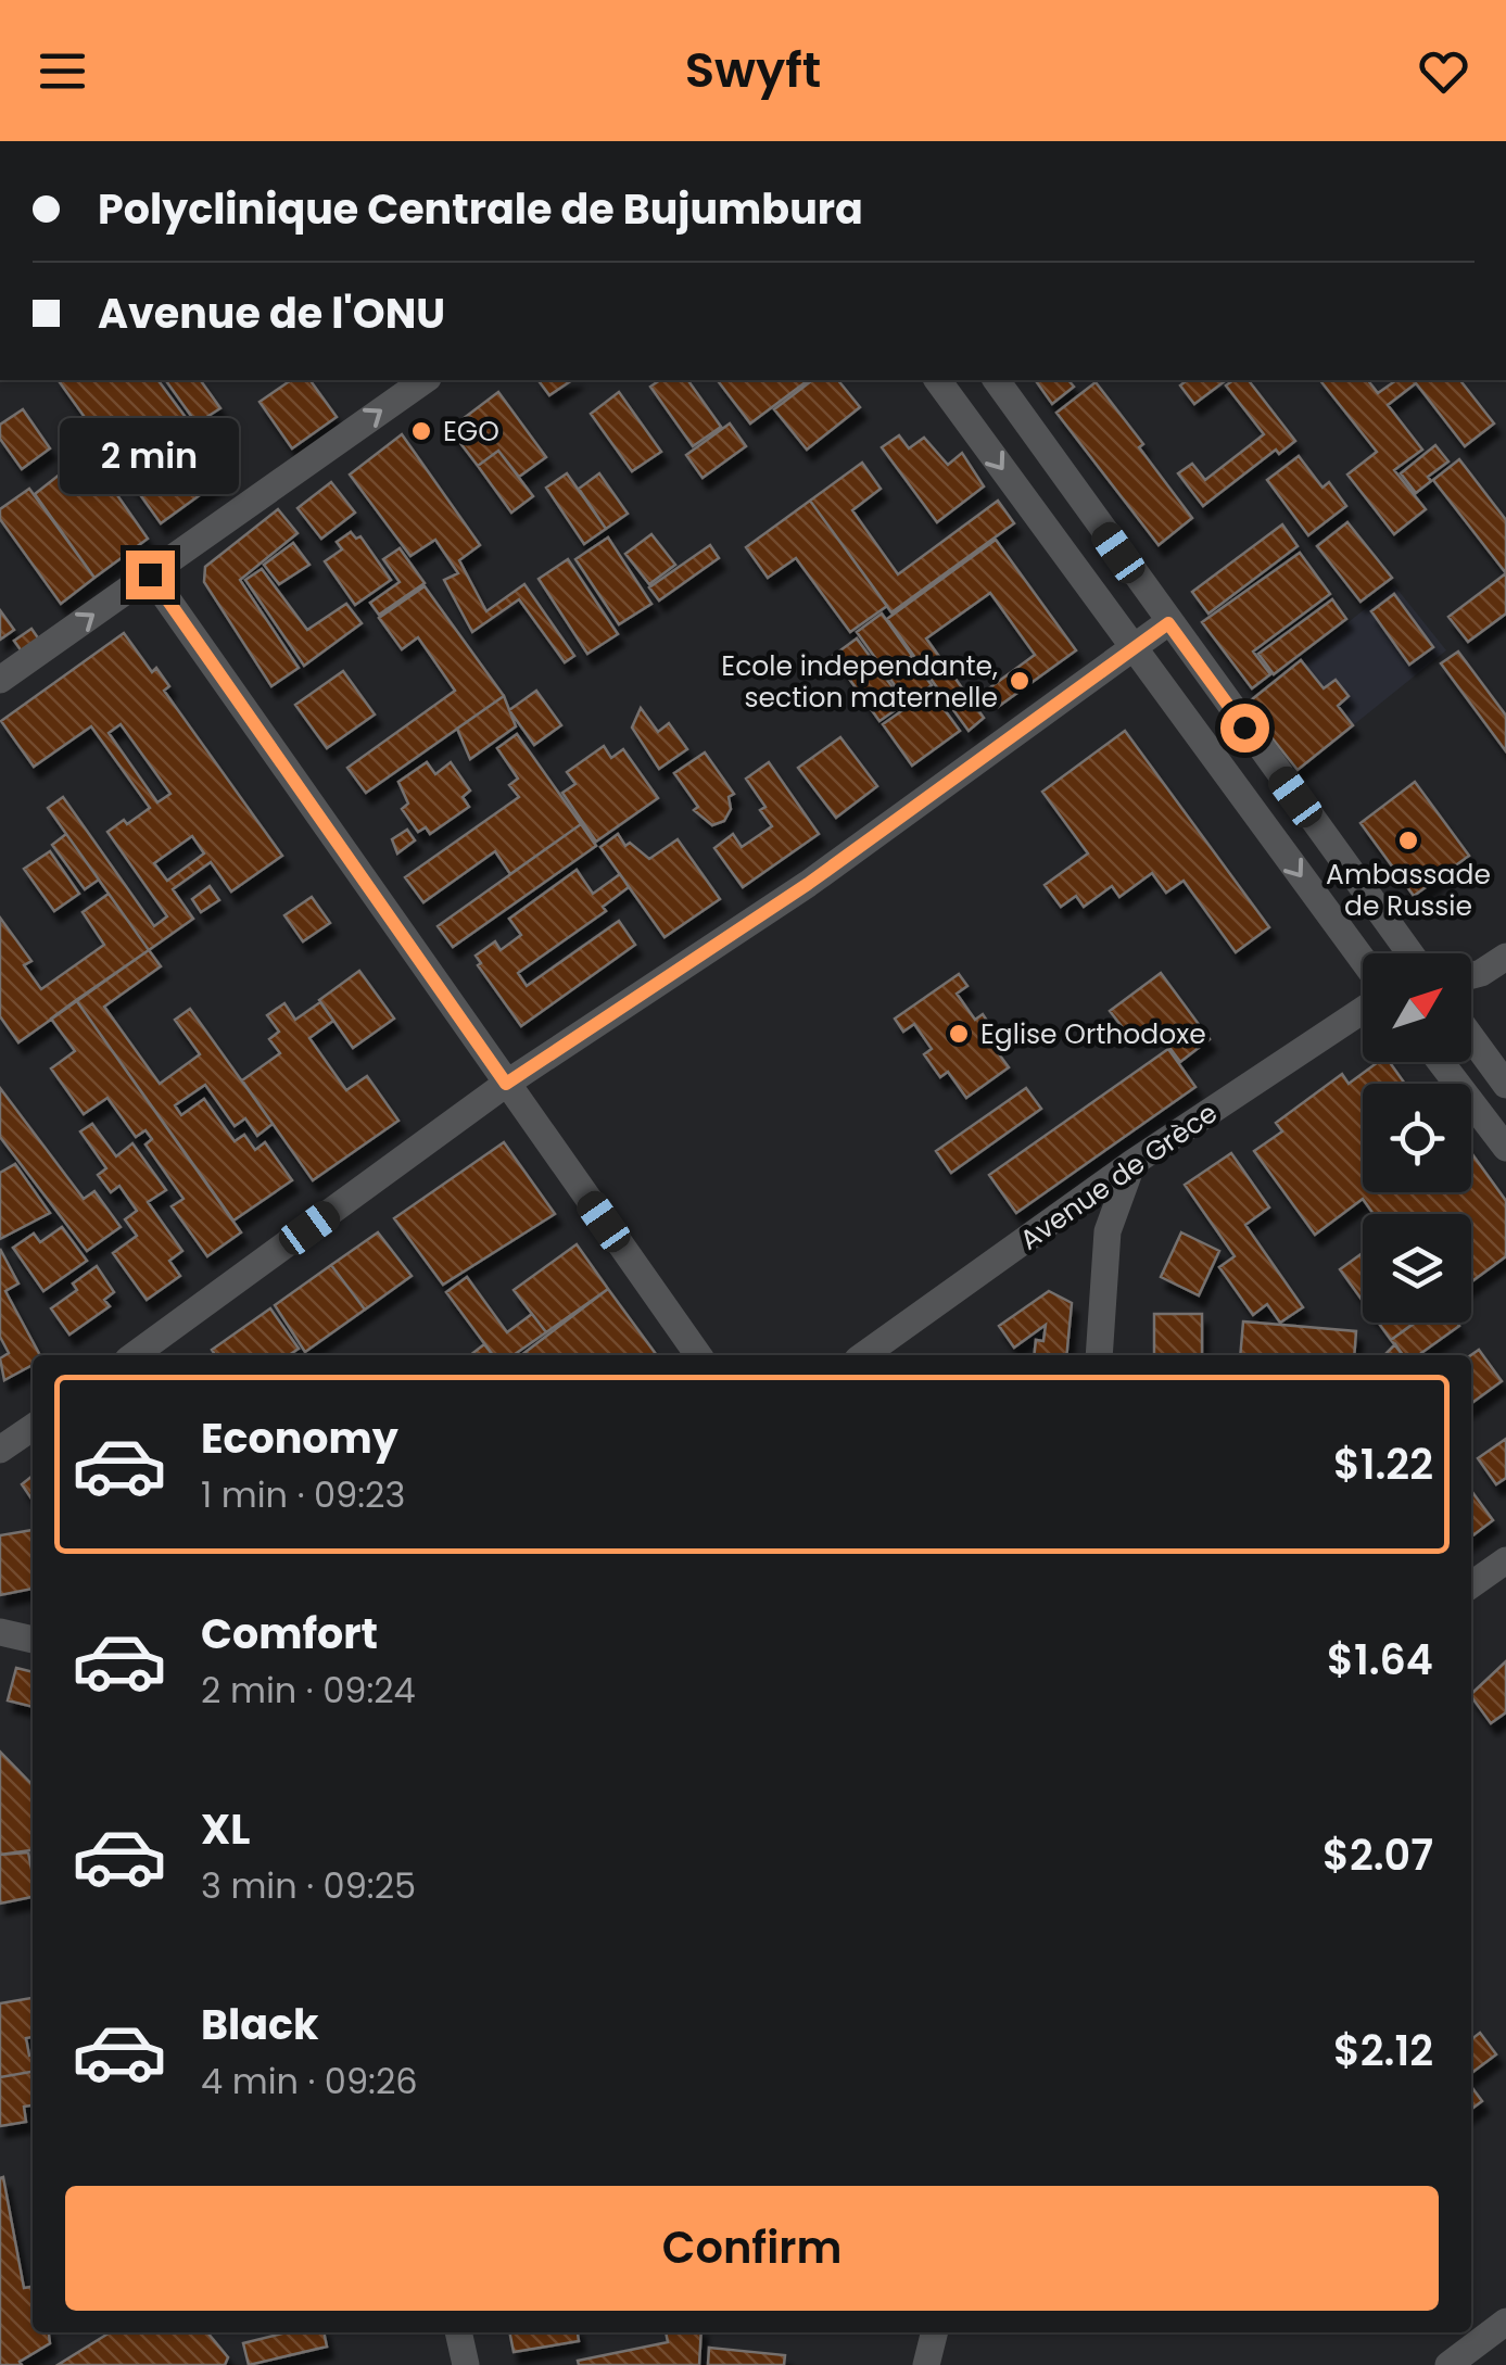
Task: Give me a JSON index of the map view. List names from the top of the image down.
{
  "streets": {
    "street": ["Avenue de Grèce"]
  },
  "places": [
    "EGO",
    "Ecole independante, section maternelle",
    "Ambassade de Russie",
    "Eglise Orthodoxe"
  ],
  "north": "top right",
  "page": {
    "header": "Swyft",
    "banner": ["Polyclinique Centrale de Bujumbura", "Avenue de l'ONU"],
    "bubble": "2 min",
    "list": [
      {
        "name": "Economy",
        "note": "1 min · 09:23",
        "value": "$1.22"
      },
      {
        "name": "Comfort",
        "note": "2 min · 09:24",
        "value": "$1.64"
      },
      {
        "name": "XL",
        "note": "3 min · 09:25",
        "value": "$2.07"
      },
      {
        "name": "Black",
        "note": "4 min · 09:26",
        "value": "$2.12"
      }
    ],
    "buttons": "Confirm"
  }
}
